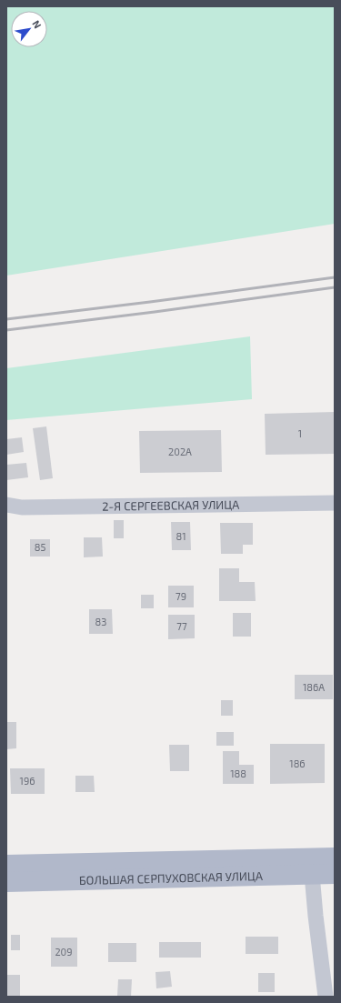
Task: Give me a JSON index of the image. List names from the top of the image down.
{
  "streets": {
    "main road": ["БОЛЬШАЯ СЕРПУХОВСКАЯ УЛИЦА"],
    "street": ["2-Я СЕРГЕЕВСКАЯ УЛИЦА"]
  },
  "house_numbers": [
    "1",
    "202А",
    "81",
    "85",
    "79",
    "83",
    "77",
    "186А",
    "186",
    "188",
    "196",
    "209"
  ],
  "north": "top right"
}
